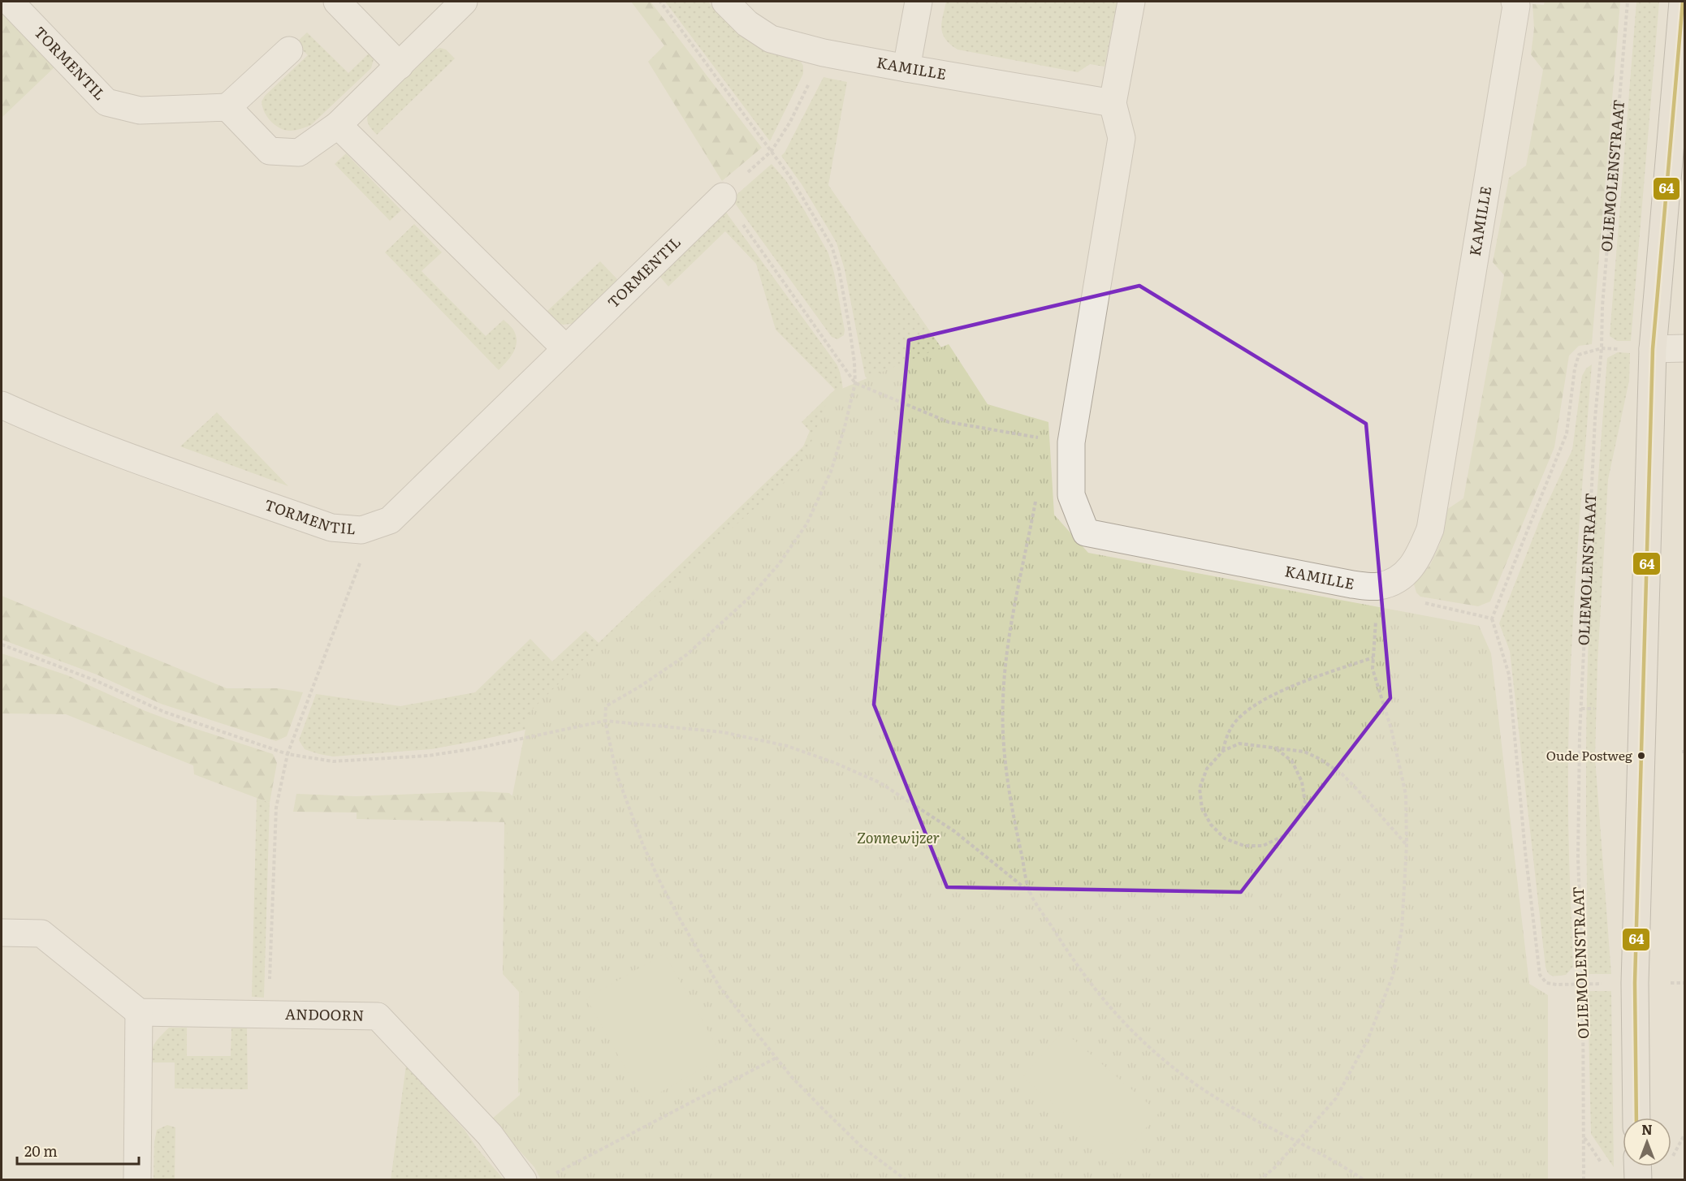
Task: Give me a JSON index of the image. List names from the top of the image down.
{
  "streets": {
    "street": ["TORMENTIL", "KAMILLE", "ANDOORN"],
    "path": ["OLIEMOLENSTRAAT"]
  },
  "parks": ["Zonnewijzer"],
  "places": ["Oude Postweg"],
  "lines": ["transit line 64"],
  "scale_bar": "20 m",
  "north": "top"
}
